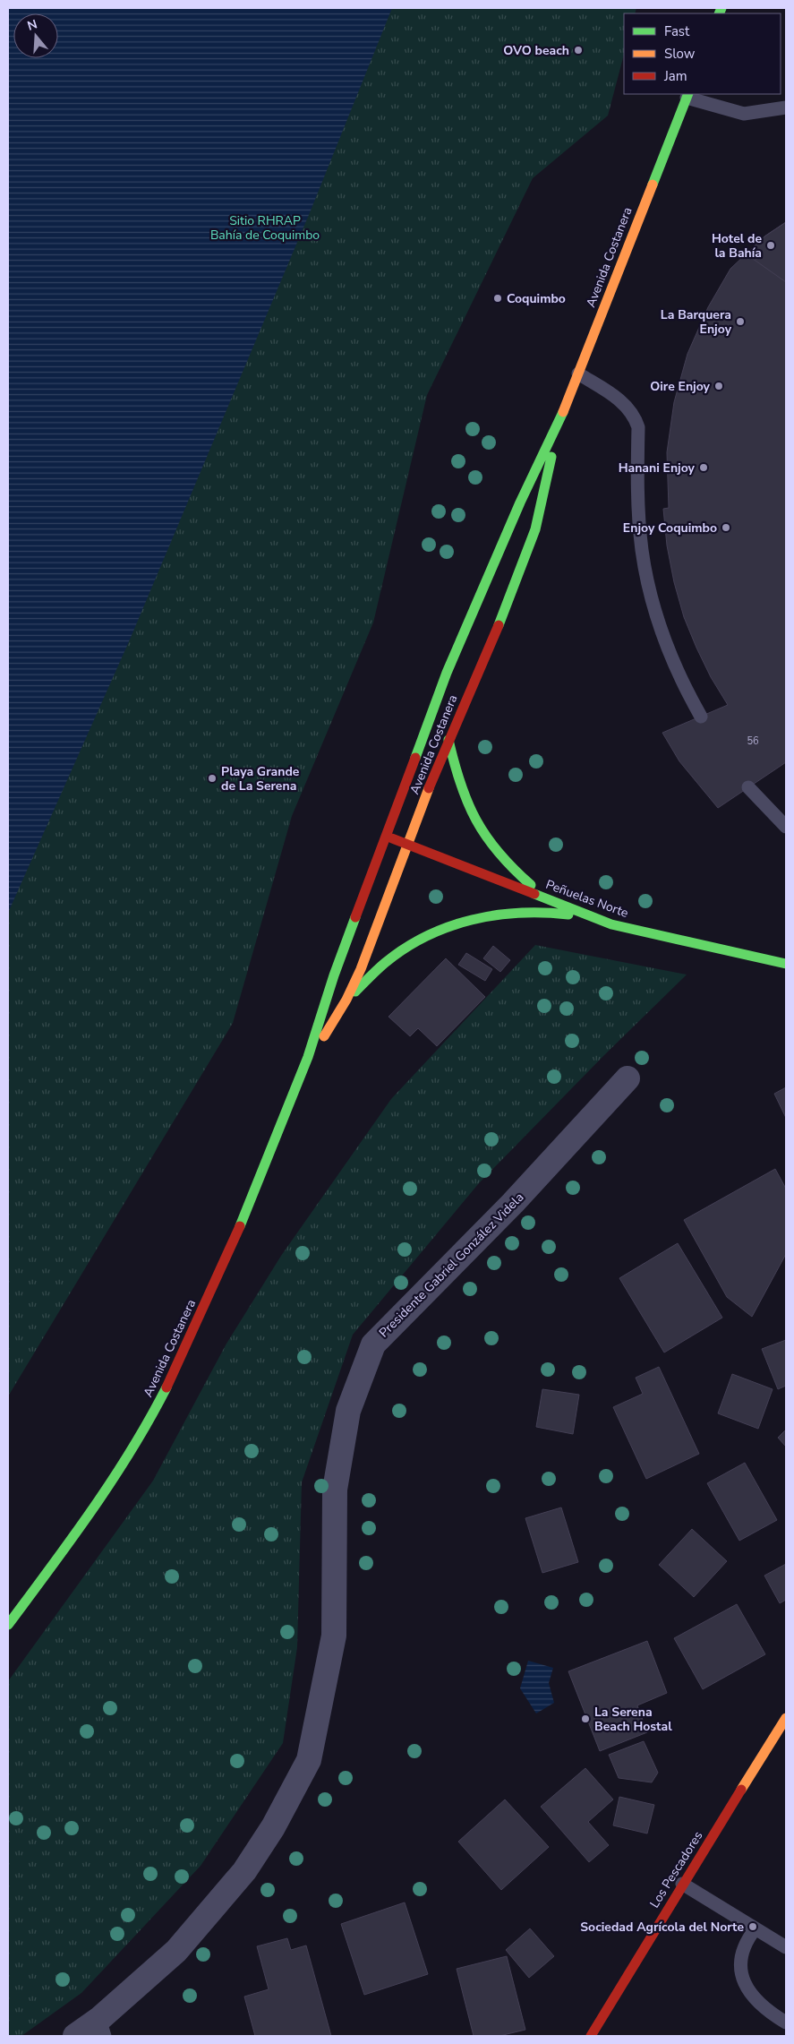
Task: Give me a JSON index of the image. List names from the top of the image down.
{
  "streets": {
    "main road": ["Avenida Costanera", "Peñuelas Norte", "Los Pescadores"],
    "street": ["Presidente Gabriel González Videla"]
  },
  "crossings": [
    ["Avenida Costanera", "Peñuelas Norte"]
  ],
  "parks": ["Sitio RHRAP Bahía de Coquimbo"],
  "places": [
    "OVO beach",
    "Hotel de la Bahía",
    "Coquimbo",
    "La Barquera Enjoy",
    "Oire Enjoy",
    "Hanani Enjoy",
    "Enjoy Coquimbo",
    "Playa Grande de La Serena",
    "La Serena Beach Hostal",
    "Sociedad Agrícola del Norte"
  ],
  "house_numbers": ["56"],
  "legend": ["Fast", "Slow", "Jam"],
  "north": "top"
}
